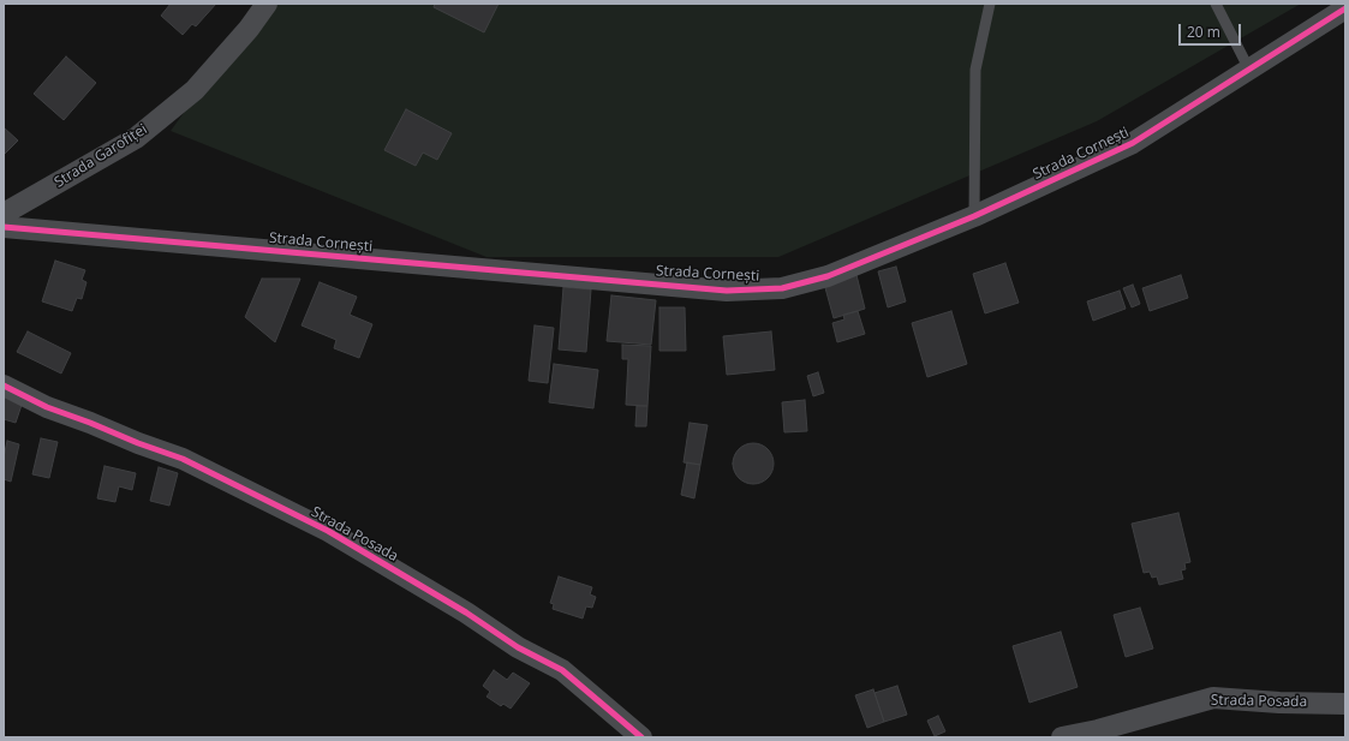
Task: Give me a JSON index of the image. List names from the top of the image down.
{
  "streets": {
    "street": ["Strada Cornești", "Strada Garofiței", "Strada Posada"]
  },
  "scale_bar": "20 m"
}
